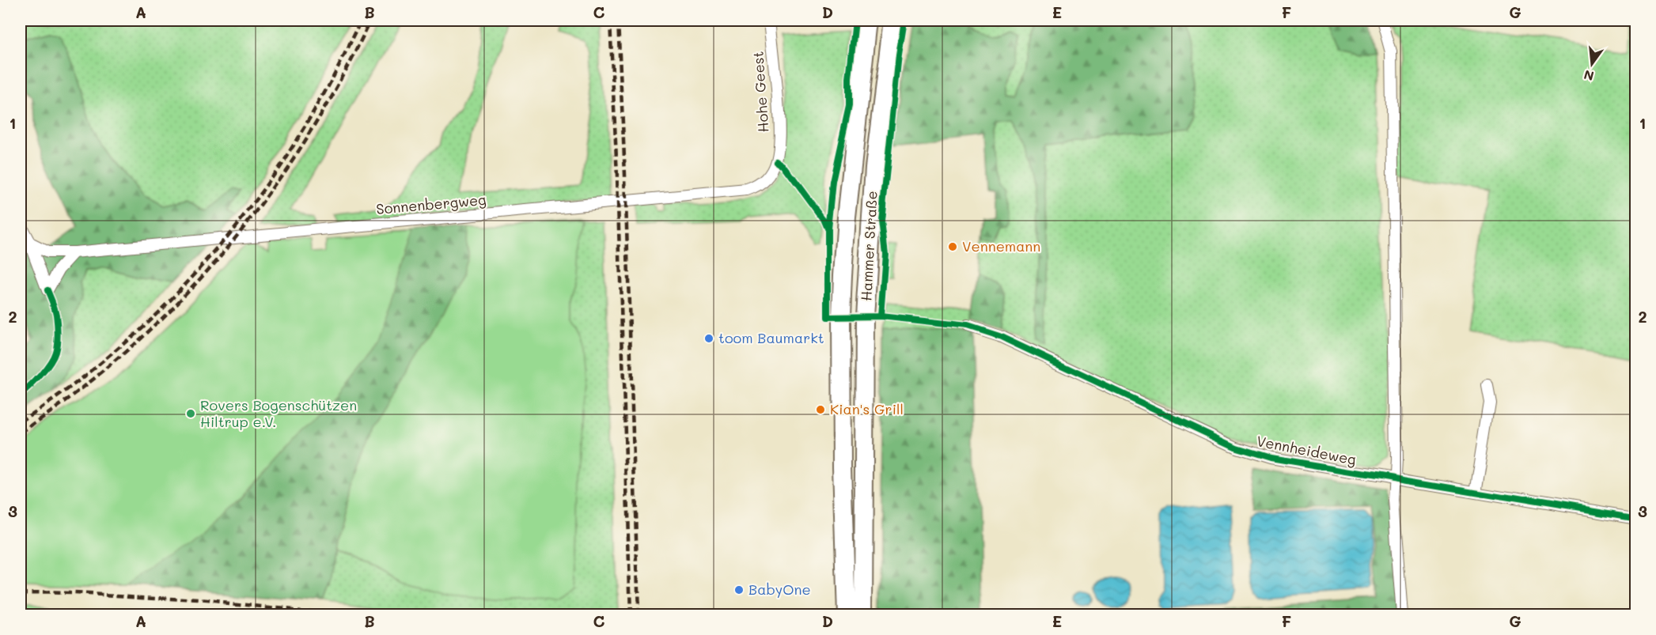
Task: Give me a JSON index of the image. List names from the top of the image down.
{
  "streets": {
    "main road": ["Hammer Straße"],
    "street": ["Hohe Geest", "Sonnenbergweg", "Vennheideweg"]
  },
  "crossings": [
    ["Hohe Geest", "Sonnenbergweg"]
  ],
  "places": [
    "Vennemann",
    "toom Baumarkt",
    "Kian's Grill",
    "Rovers Bogenschützen Hiltrup e.V.",
    "BabyOne"
  ],
  "north": "bottom",
  "grid": {
    "columns": [
      "A",
      "B",
      "C",
      "D",
      "E",
      "F",
      "G"
    ],
    "rows": ["1", "2", "3"]
  }
}
